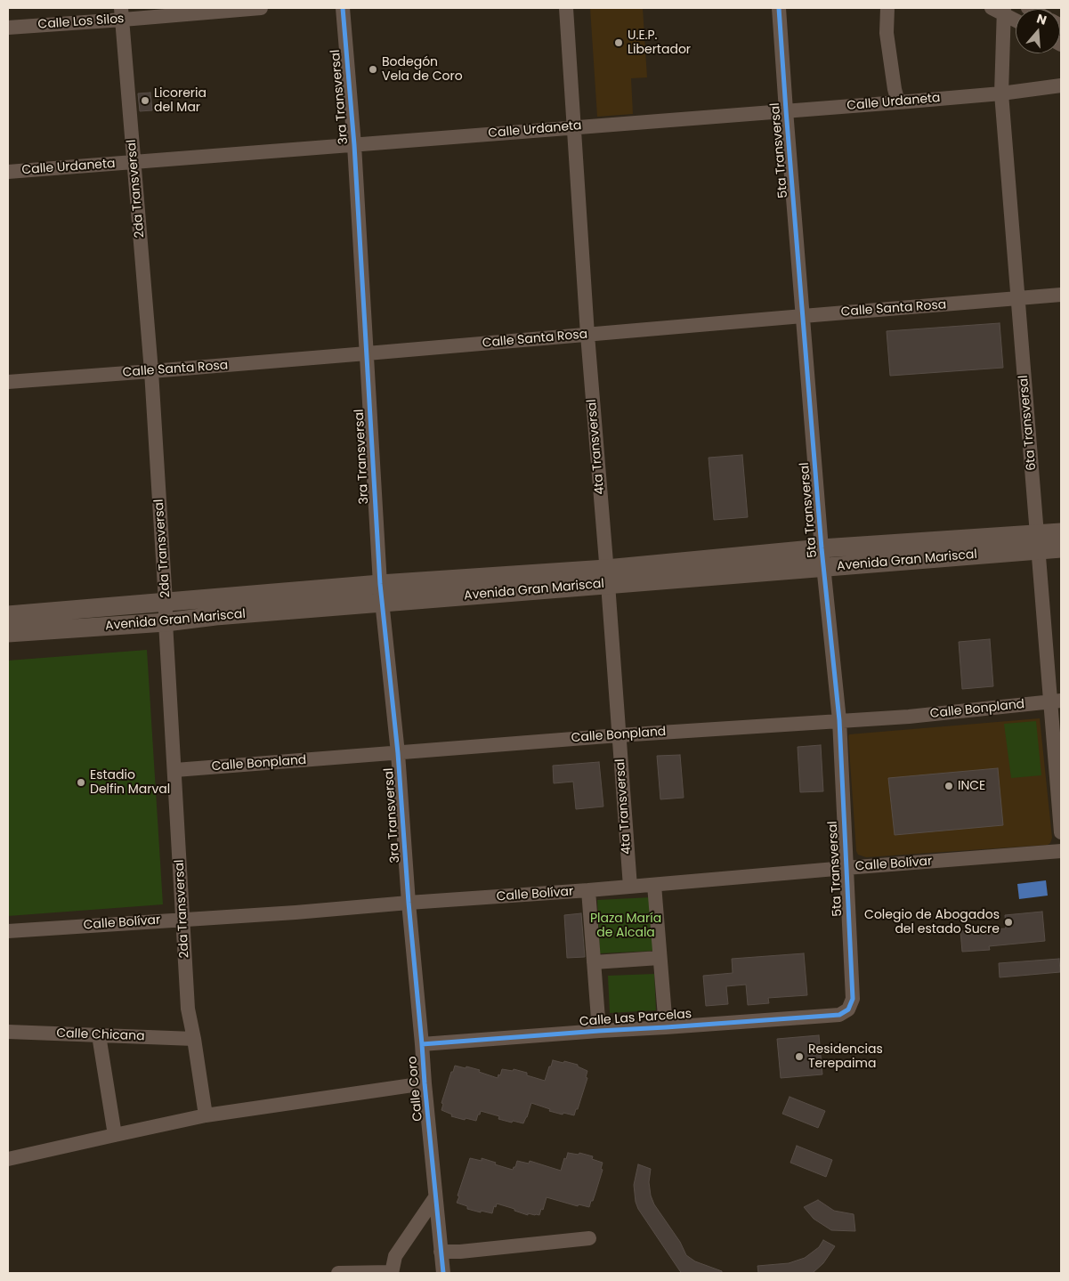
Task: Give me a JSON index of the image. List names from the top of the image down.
{
  "streets": {
    "street": [
      "Calle Los Silos",
      "3ra Transversal",
      "Calle Urdaneta",
      "5ta Transversal",
      "2da Transversal",
      "Calle Santa Rosa",
      "6ta Transversal",
      "4ta Transversal",
      "Avenida Gran Mariscal",
      "Calle Bonpland",
      "Calle Bolívar",
      "Calle Las Parcelas",
      "Calle Chicana",
      "Calle Coro"
    ]
  },
  "crossings": [
    ["Calle Los Silos", "2da Transversal"],
    ["3ra Transversal", "Calle Urdaneta"],
    ["3ra Transversal", "Calle Santa Rosa"],
    ["3ra Transversal", "Avenida Gran Mariscal"],
    ["3ra Transversal", "Calle Bonpland"],
    ["3ra Transversal", "Calle Bolívar"],
    ["3ra Transversal", "Calle Coro"],
    ["Calle Urdaneta", "5ta Transversal"],
    ["Calle Urdaneta", "2da Transversal"],
    ["Calle Urdaneta", "6ta Transversal"],
    ["Calle Urdaneta", "4ta Transversal"],
    ["5ta Transversal", "Calle Santa Rosa"],
    ["5ta Transversal", "Avenida Gran Mariscal"],
    ["5ta Transversal", "Calle Bonpland"],
    ["5ta Transversal", "Calle Bolívar"],
    ["5ta Transversal", "Calle Las Parcelas"],
    ["2da Transversal", "Calle Santa Rosa"],
    ["2da Transversal", "Avenida Gran Mariscal"],
    ["2da Transversal", "Calle Bonpland"],
    ["2da Transversal", "Calle Bolívar"],
    ["2da Transversal", "Calle Chicana"],
    ["Calle Santa Rosa", "6ta Transversal"],
    ["Calle Santa Rosa", "4ta Transversal"],
    ["6ta Transversal", "Avenida Gran Mariscal"],
    ["6ta Transversal", "Calle Bonpland"],
    ["4ta Transversal", "Avenida Gran Mariscal"],
    ["4ta Transversal", "Calle Bonpland"],
    ["4ta Transversal", "Calle Bolívar"],
    ["Calle Bolívar", "Calle Coro"],
    ["Calle Las Parcelas", "Calle Coro"]
  ],
  "parks": ["Plaza María de Alcala"],
  "places": [
    "U.E.P. Libertador",
    "Bodegón Vela de Coro",
    "Licoreria del Mar",
    "Estadio Delfin Marval",
    "INCE",
    "Colegio de Abogados del estado Sucre",
    "Residencias Terepaima"
  ],
  "north": "top"
}
